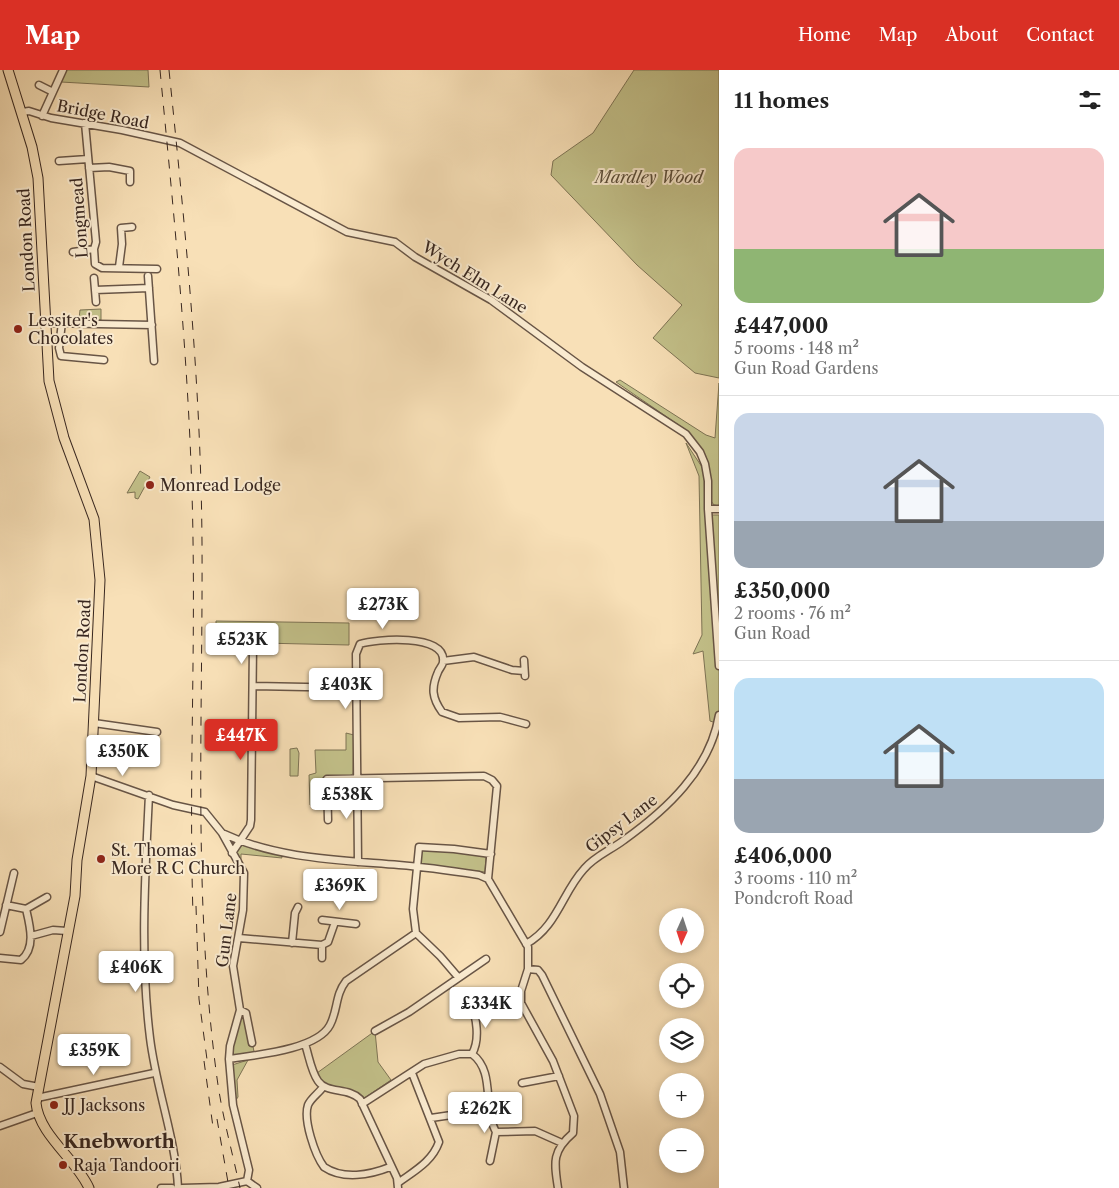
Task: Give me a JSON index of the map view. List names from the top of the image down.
{
  "streets": {
    "main road": ["London Road"],
    "street": [
      "Bridge Road",
      "Longmead",
      "Wych Elm Lane",
      "Gipsy Lane",
      "Gun Lane"
    ]
  },
  "crossings": [
    ["Bridge Road", "Longmead"],
    ["Bridge Road", "London Road"],
    ["Bridge Road", "Wych Elm Lane"],
    ["London Road", "Gun Lane"]
  ],
  "districts": ["Knebworth"],
  "parks": ["Mardley Wood"],
  "places": [
    "Lessiter's Chocolates",
    "Monread Lodge",
    "St. Thomas More R C Church",
    "JJ Jacksons",
    "Raja Tandoori"
  ],
  "north": "bottom",
  "page": {
    "header": "Map",
    "nav": [
      "Home",
      "Map",
      "About",
      "Contact"
    ],
    "heading": "11 homes",
    "list": [
      {
        "name": "£447,000",
        "note": "5 rooms · 148 m² · Gun Road Gardens"
      },
      {
        "name": "£350,000",
        "note": "2 rooms · 76 m² · Gun Road"
      },
      {
        "name": "£406,000",
        "note": "3 rooms · 110 m² · Pondcroft Road"
      }
    ],
    "price": [
      "£273K",
      "£523K",
      "£403K",
      "£447K",
      "£350K",
      "£538K",
      "£369K",
      "£406K",
      "£334K",
      "£359K",
      "£262K"
    ],
    "map_buttons": ["+", "−"]
  }
}
